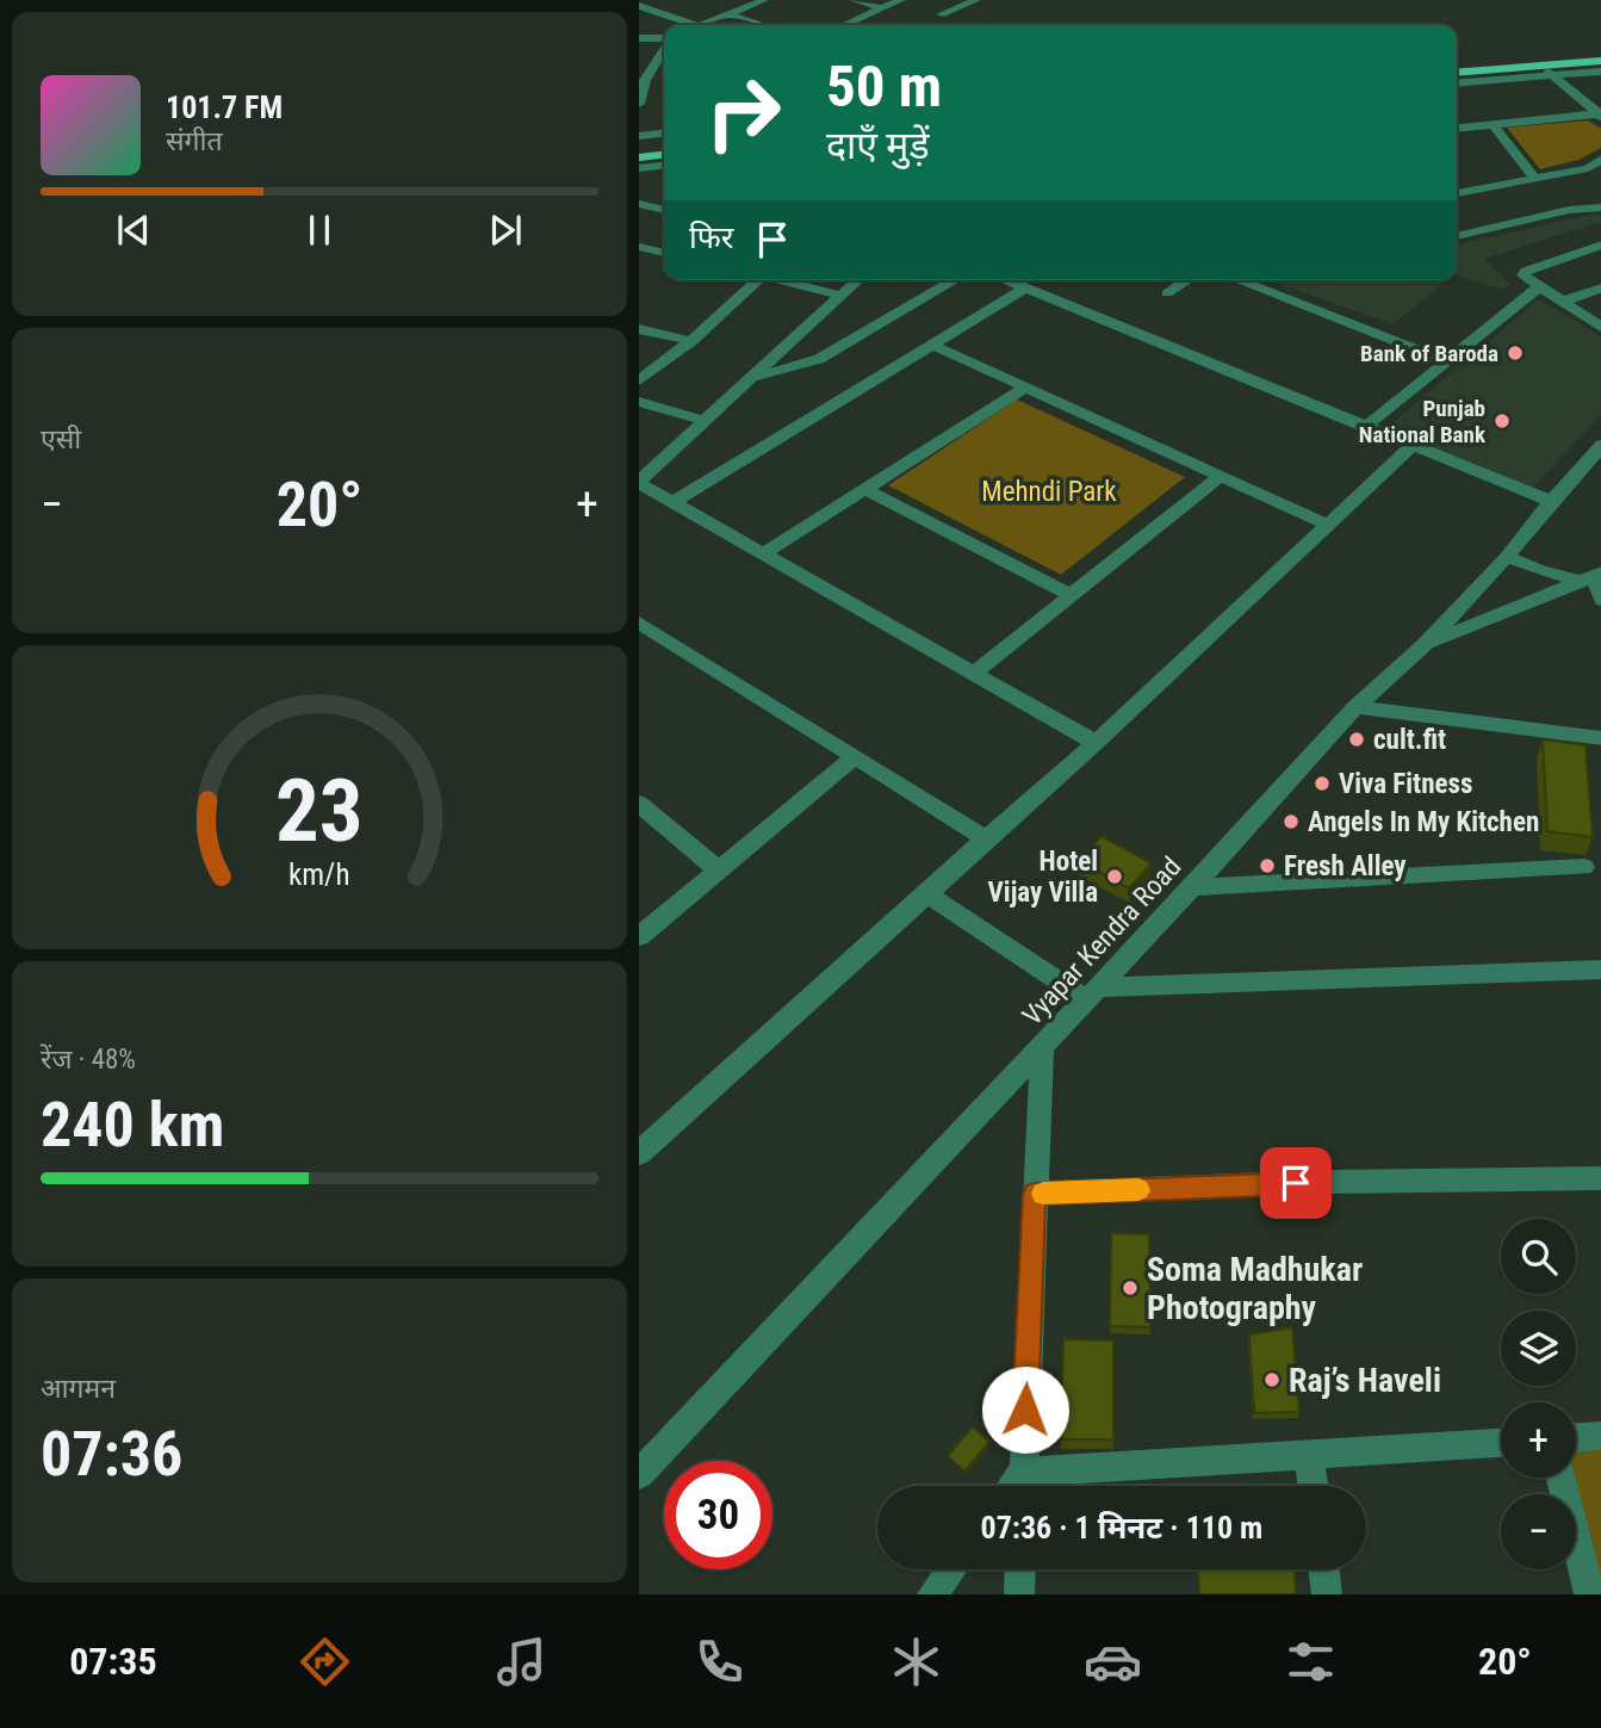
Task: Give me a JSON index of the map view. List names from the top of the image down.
{
  "streets": {
    "street": ["Vyapar Kendra Road"]
  },
  "parks": ["Mehndi Park"],
  "places": [
    "Bank of Baroda",
    "Punjab National Bank",
    "cult.fit",
    "Viva Fitness",
    "Angels In My Kitchen",
    "Fresh Alley",
    "Hotel Vijay Villa",
    "Soma Madhukar Photography",
    "Raj’s Haveli"
  ],
  "page": {
    "turn": ["50 m", "दाएँ मुड़ें"],
    "song": ["101.7 FM", "संगीत"],
    "then": "फिर",
    "tile": [
      "एसी",
      ["रेंज · 48%", "240 km"],
      ["आगमन", "07:36"]
    ],
    "heat": ["−", "20°", "+"],
    "map_buttons": ["+", "−"],
    "limit": "30",
    "trip": "07:36 · 1 मिनट · 110 m",
    "tabs": ["07:35", "20°"],
    "gauge": ["23", "km/h"]
  }
}
